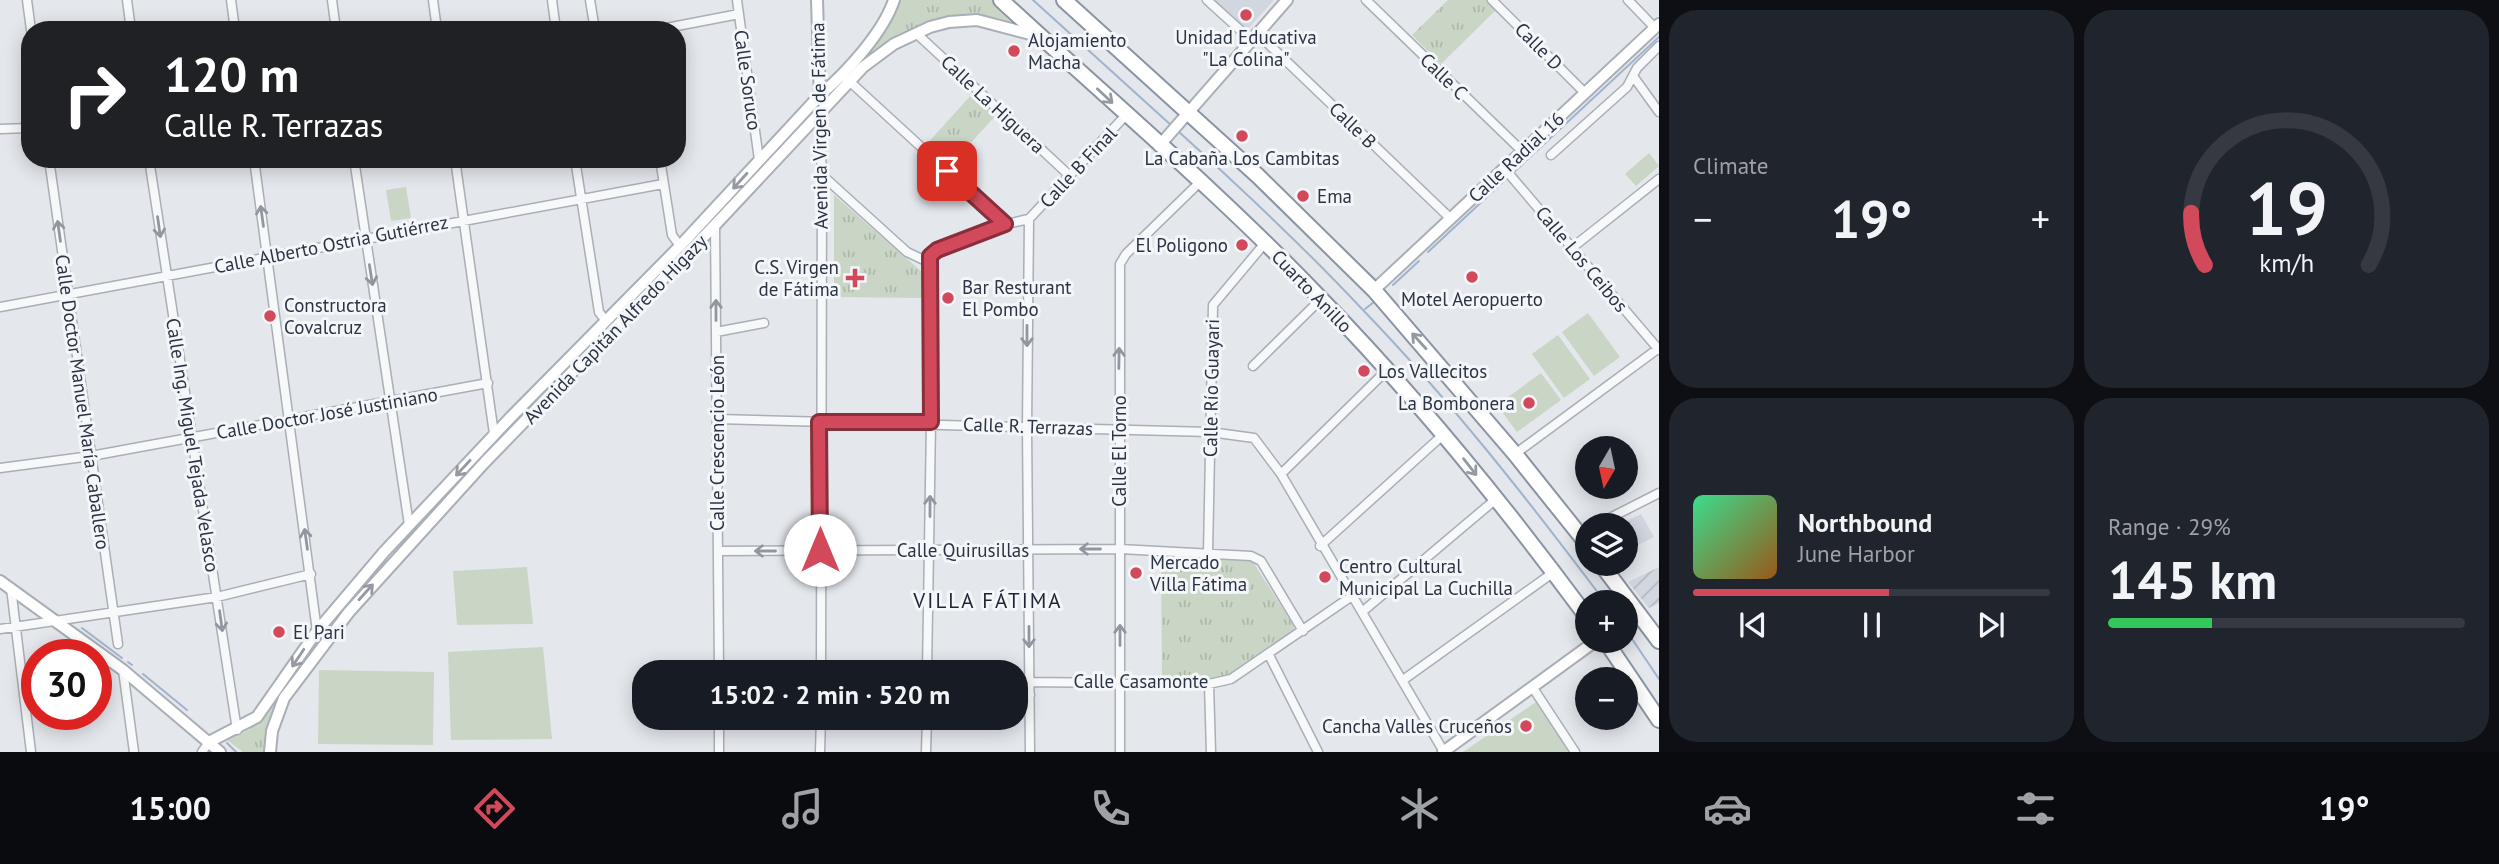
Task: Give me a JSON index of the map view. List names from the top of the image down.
{
  "streets": {
    "highway": ["Cuarto Anillo"],
    "street": [
      "Calle D",
      "Calle C",
      "Calle Soruco",
      "Calle La Higuera",
      "Calle B",
      "Avenida Virgen de Fátima",
      "Calle Radial 16",
      "Calle B Final",
      "Calle Alberto Ostria Gutiérrez",
      "Calle Los Ceibos",
      "Avenida Capitán Alfredo Higazy",
      "Calle Río Guayari",
      "Calle Doctor Manuel María Caballero",
      "Calle Doctor José Justiniano",
      "Calle R. Terrazas",
      "Calle Crescencio León",
      "Calle Ing. Miguel Tejada Velasco",
      "Calle El Torno",
      "Calle Quirusillas",
      "Calle Casamonte"
    ]
  },
  "crossings": [
    ["Calle D", "Calle Radial 16"],
    ["Calle C", "Calle Radial 16"],
    ["Calle Soruco", "Avenida Capitán Alfredo Higazy"],
    ["Calle La Higuera", "Calle B Final"],
    ["Calle La Higuera", "Avenida Capitán Alfredo Higazy"],
    ["Calle B", "Calle Radial 16"],
    ["Avenida Virgen de Fátima", "Avenida Capitán Alfredo Higazy"],
    ["Avenida Virgen de Fátima", "Calle R. Terrazas"],
    ["Avenida Virgen de Fátima", "Calle Quirusillas"],
    ["Calle Radial 16", "Calle Los Ceibos"],
    ["Calle B Final", "Cuarto Anillo"],
    ["Calle Alberto Ostria Gutiérrez", "Calle Doctor Manuel María Caballero"],
    ["Calle Alberto Ostria Gutiérrez", "Calle Ing. Miguel Tejada Velasco"],
    ["Cuarto Anillo", "Avenida Capitán Alfredo Higazy"],
    ["Cuarto Anillo", "Calle Río Guayari"],
    ["Cuarto Anillo", "Calle El Torno"],
    ["Avenida Capitán Alfredo Higazy", "Calle Crescencio León"],
    ["Avenida Capitán Alfredo Higazy", "Calle Ing. Miguel Tejada Velasco"],
    ["Calle Río Guayari", "Calle R. Terrazas"],
    ["Calle Río Guayari", "Calle Quirusillas"],
    ["Calle Doctor Manuel María Caballero", "Calle Doctor José Justiniano"],
    ["Calle Doctor José Justiniano", "Calle Ing. Miguel Tejada Velasco"],
    ["Calle R. Terrazas", "Calle Crescencio León"],
    ["Calle R. Terrazas", "Calle El Torno"],
    ["Calle Crescencio León", "Calle Quirusillas"],
    ["Calle El Torno", "Calle Quirusillas"],
    ["Calle El Torno", "Calle Casamonte"],
    ["Calle Quirusillas", "Calle Casamonte"]
  ],
  "one_way": ["Calle Ing. Miguel Tejada Velasco", "Calle El Torno"],
  "districts": ["VILLA FÁTIMA"],
  "places": {
    "other": [
      "Unidad Educativa \"La Colina\"",
      "Alojamiento Macha",
      "La Cabaña Los Cambitas",
      "Ema",
      "El Poligono",
      "Motel Aeropuerto",
      "Bar Resturant El Pombo",
      "Constructora Covalcruz",
      "Los Vallecitos",
      "La Bombonera",
      "Mercado Villa Fátima",
      "Centro Cultural Municipal La Cuchilla",
      "El Pari",
      "Cancha Valles Cruceños"
    ],
    "health": ["C.S. Virgen de Fátima"]
  },
  "north": "bottom",
  "page": {
    "tile": [
      "Climate",
      ["Range · 29%", "145 km"]
    ],
    "turn": ["120 m", "Calle R. Terrazas"],
    "heat": ["−", "19°", "+"],
    "map_buttons": ["+", "−"],
    "song": ["Northbound", "June Harbor"],
    "limit": "30",
    "trip": "15:02 · 2 min · 520 m",
    "tabs": ["15:00", "19°"],
    "gauge": ["19", "km/h"]
  }
}
